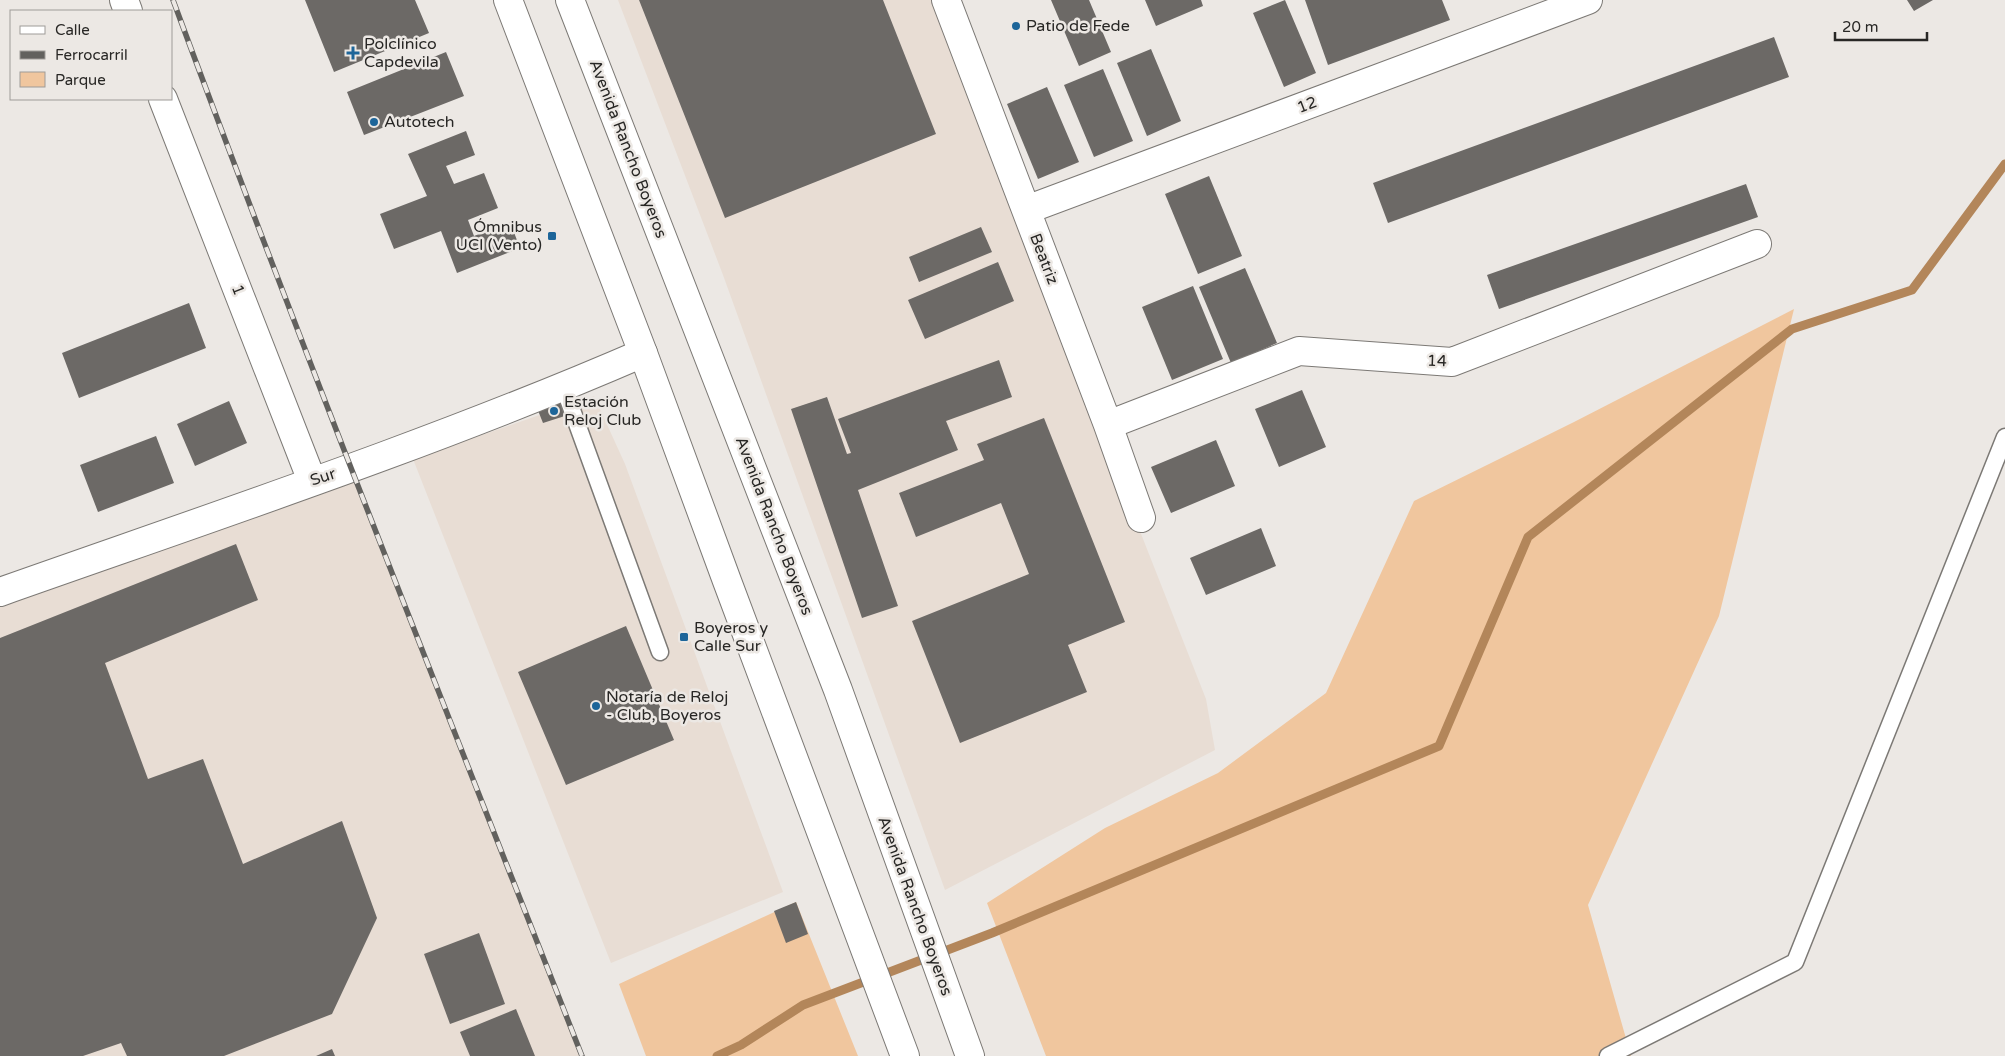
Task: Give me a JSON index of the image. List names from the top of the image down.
{
  "streets": {
    "main road": [
      "12",
      "Avenida Rancho Boyeros",
      "Beatriz",
      "1",
      "14",
      "Sur"
    ]
  },
  "crossings": [
    ["12", "Beatriz"],
    ["Beatriz", "14"],
    ["1", "Sur"]
  ],
  "places": {
    "other": [
      "Patio de Fede",
      "Autotech",
      "Estación Reloj Club",
      "Notaría de Reloj - Club, Boyeros"
    ],
    "health": ["Polclínico Capdevila"],
    "transit": ["Ómnibus UCI (Vento)", "Boyeros y Calle Sur"]
  },
  "legend": ["Calle", "Ferrocarril", "Parque"],
  "scale_bar": "20 m"
}
